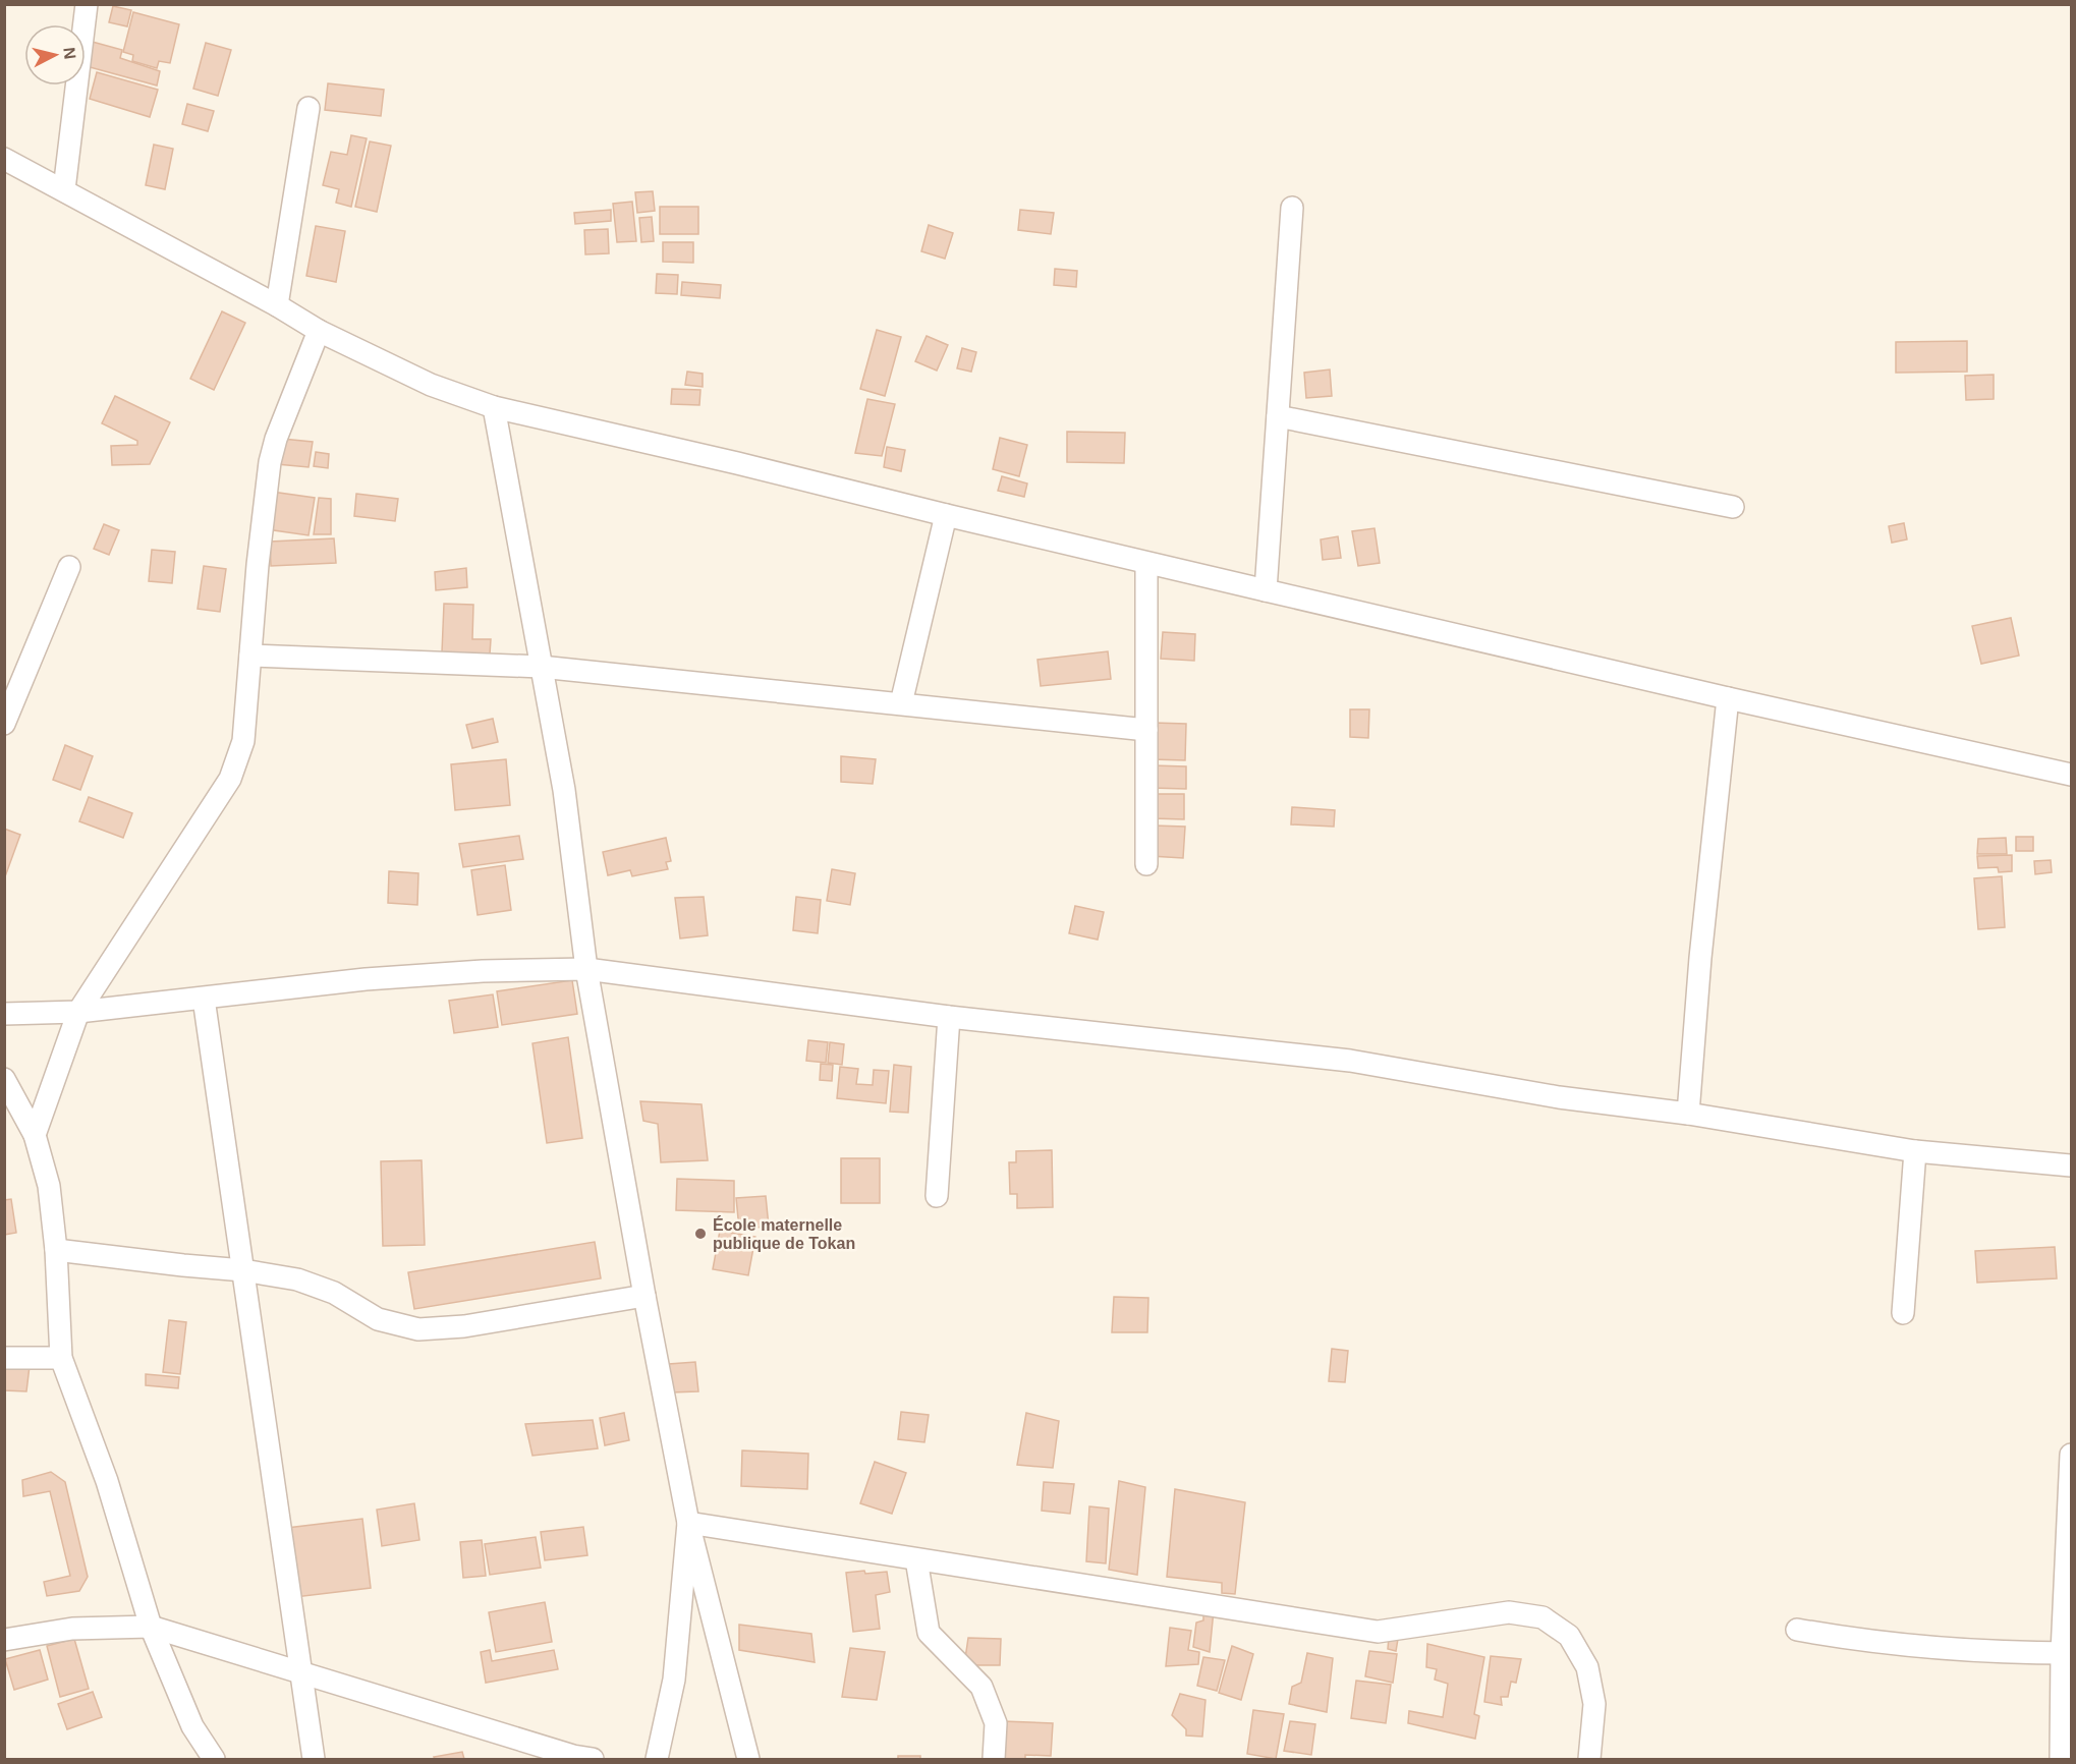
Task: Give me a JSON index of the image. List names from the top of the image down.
{
  "places": ["École maternelle publique de Tokan"],
  "north": "right"
}
